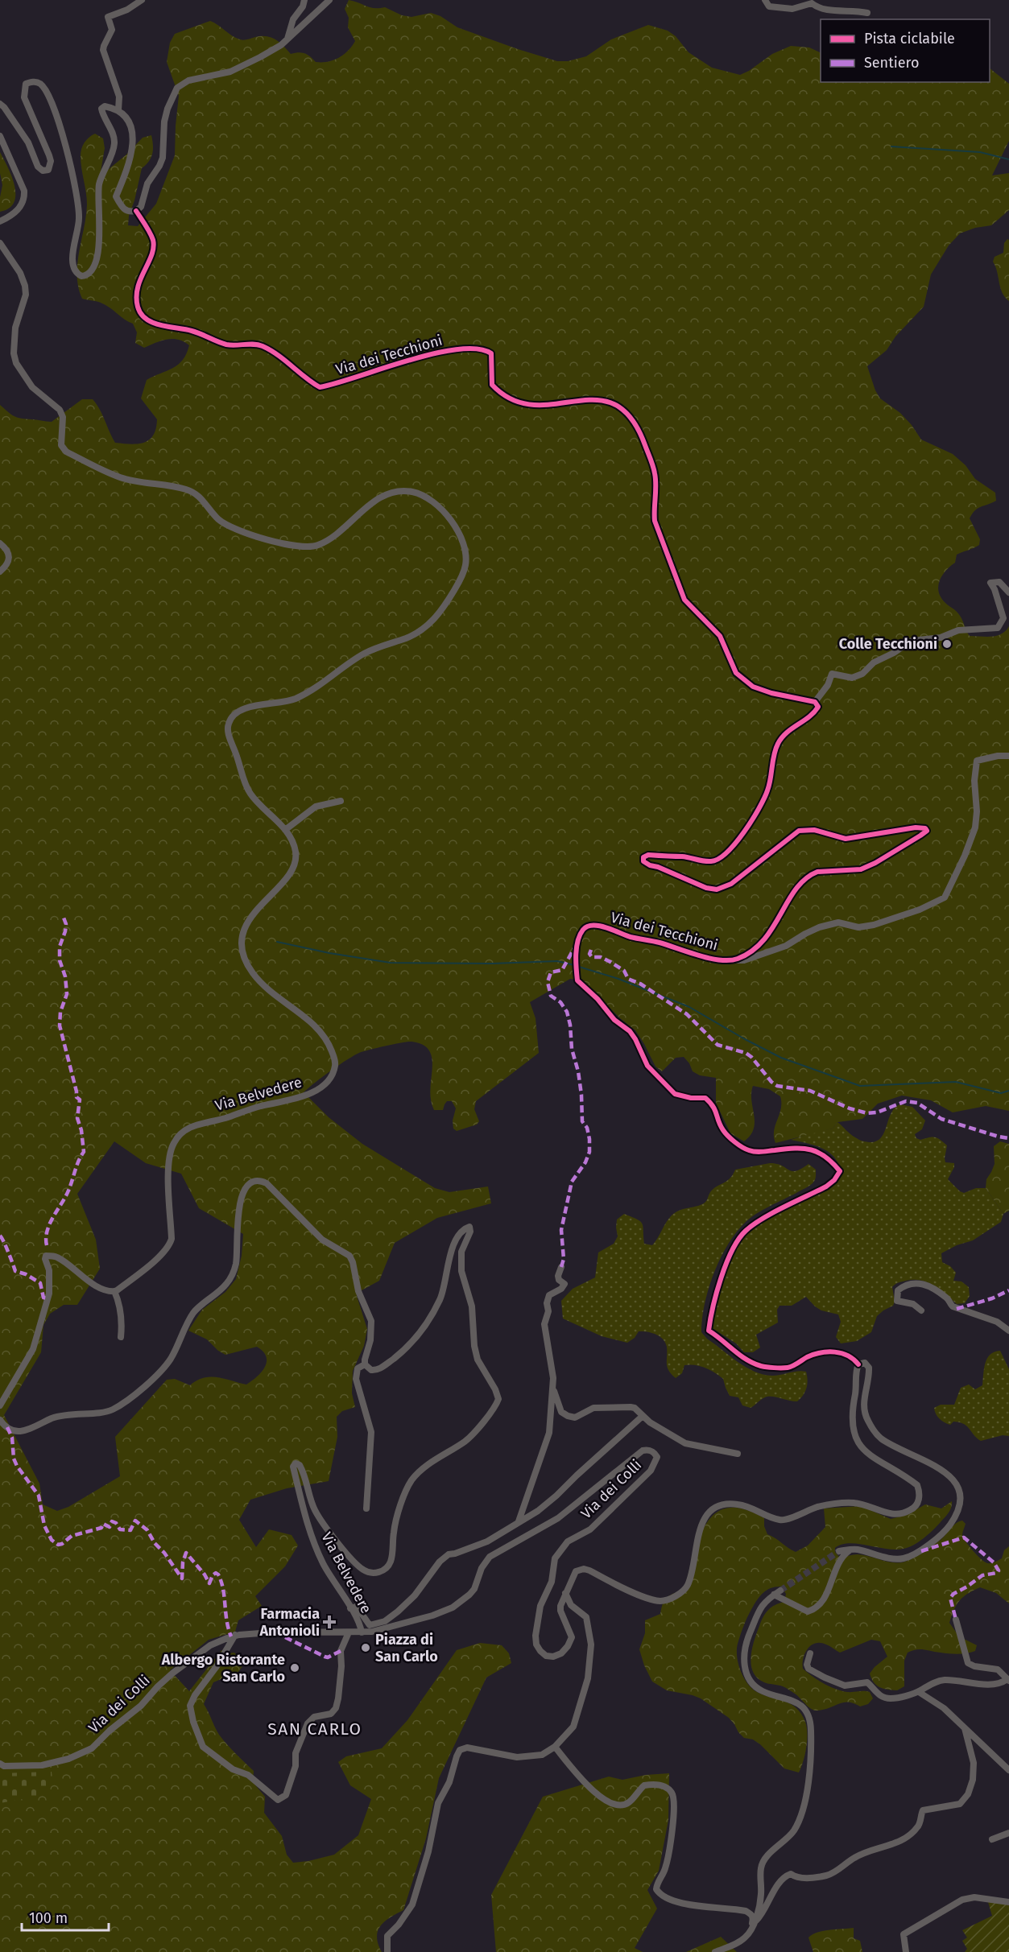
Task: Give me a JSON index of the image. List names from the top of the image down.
{
  "streets": {
    "street": ["Via dei Tecchioni", "Via Belvedere", "Via dei Colli"]
  },
  "crossings": [
    ["Via dei Tecchioni", "Via dei Colli"],
    ["Via Belvedere", "Via dei Colli"]
  ],
  "districts": ["SAN CARLO"],
  "places": {
    "other": ["Colle Tecchioni", "Piazza di San Carlo", "Albergo Ristorante San Carlo"],
    "health": ["Farmacia Antonioli"]
  },
  "legend": ["Pista ciclabile", "Sentiero"],
  "scale_bar": "100 m"
}
